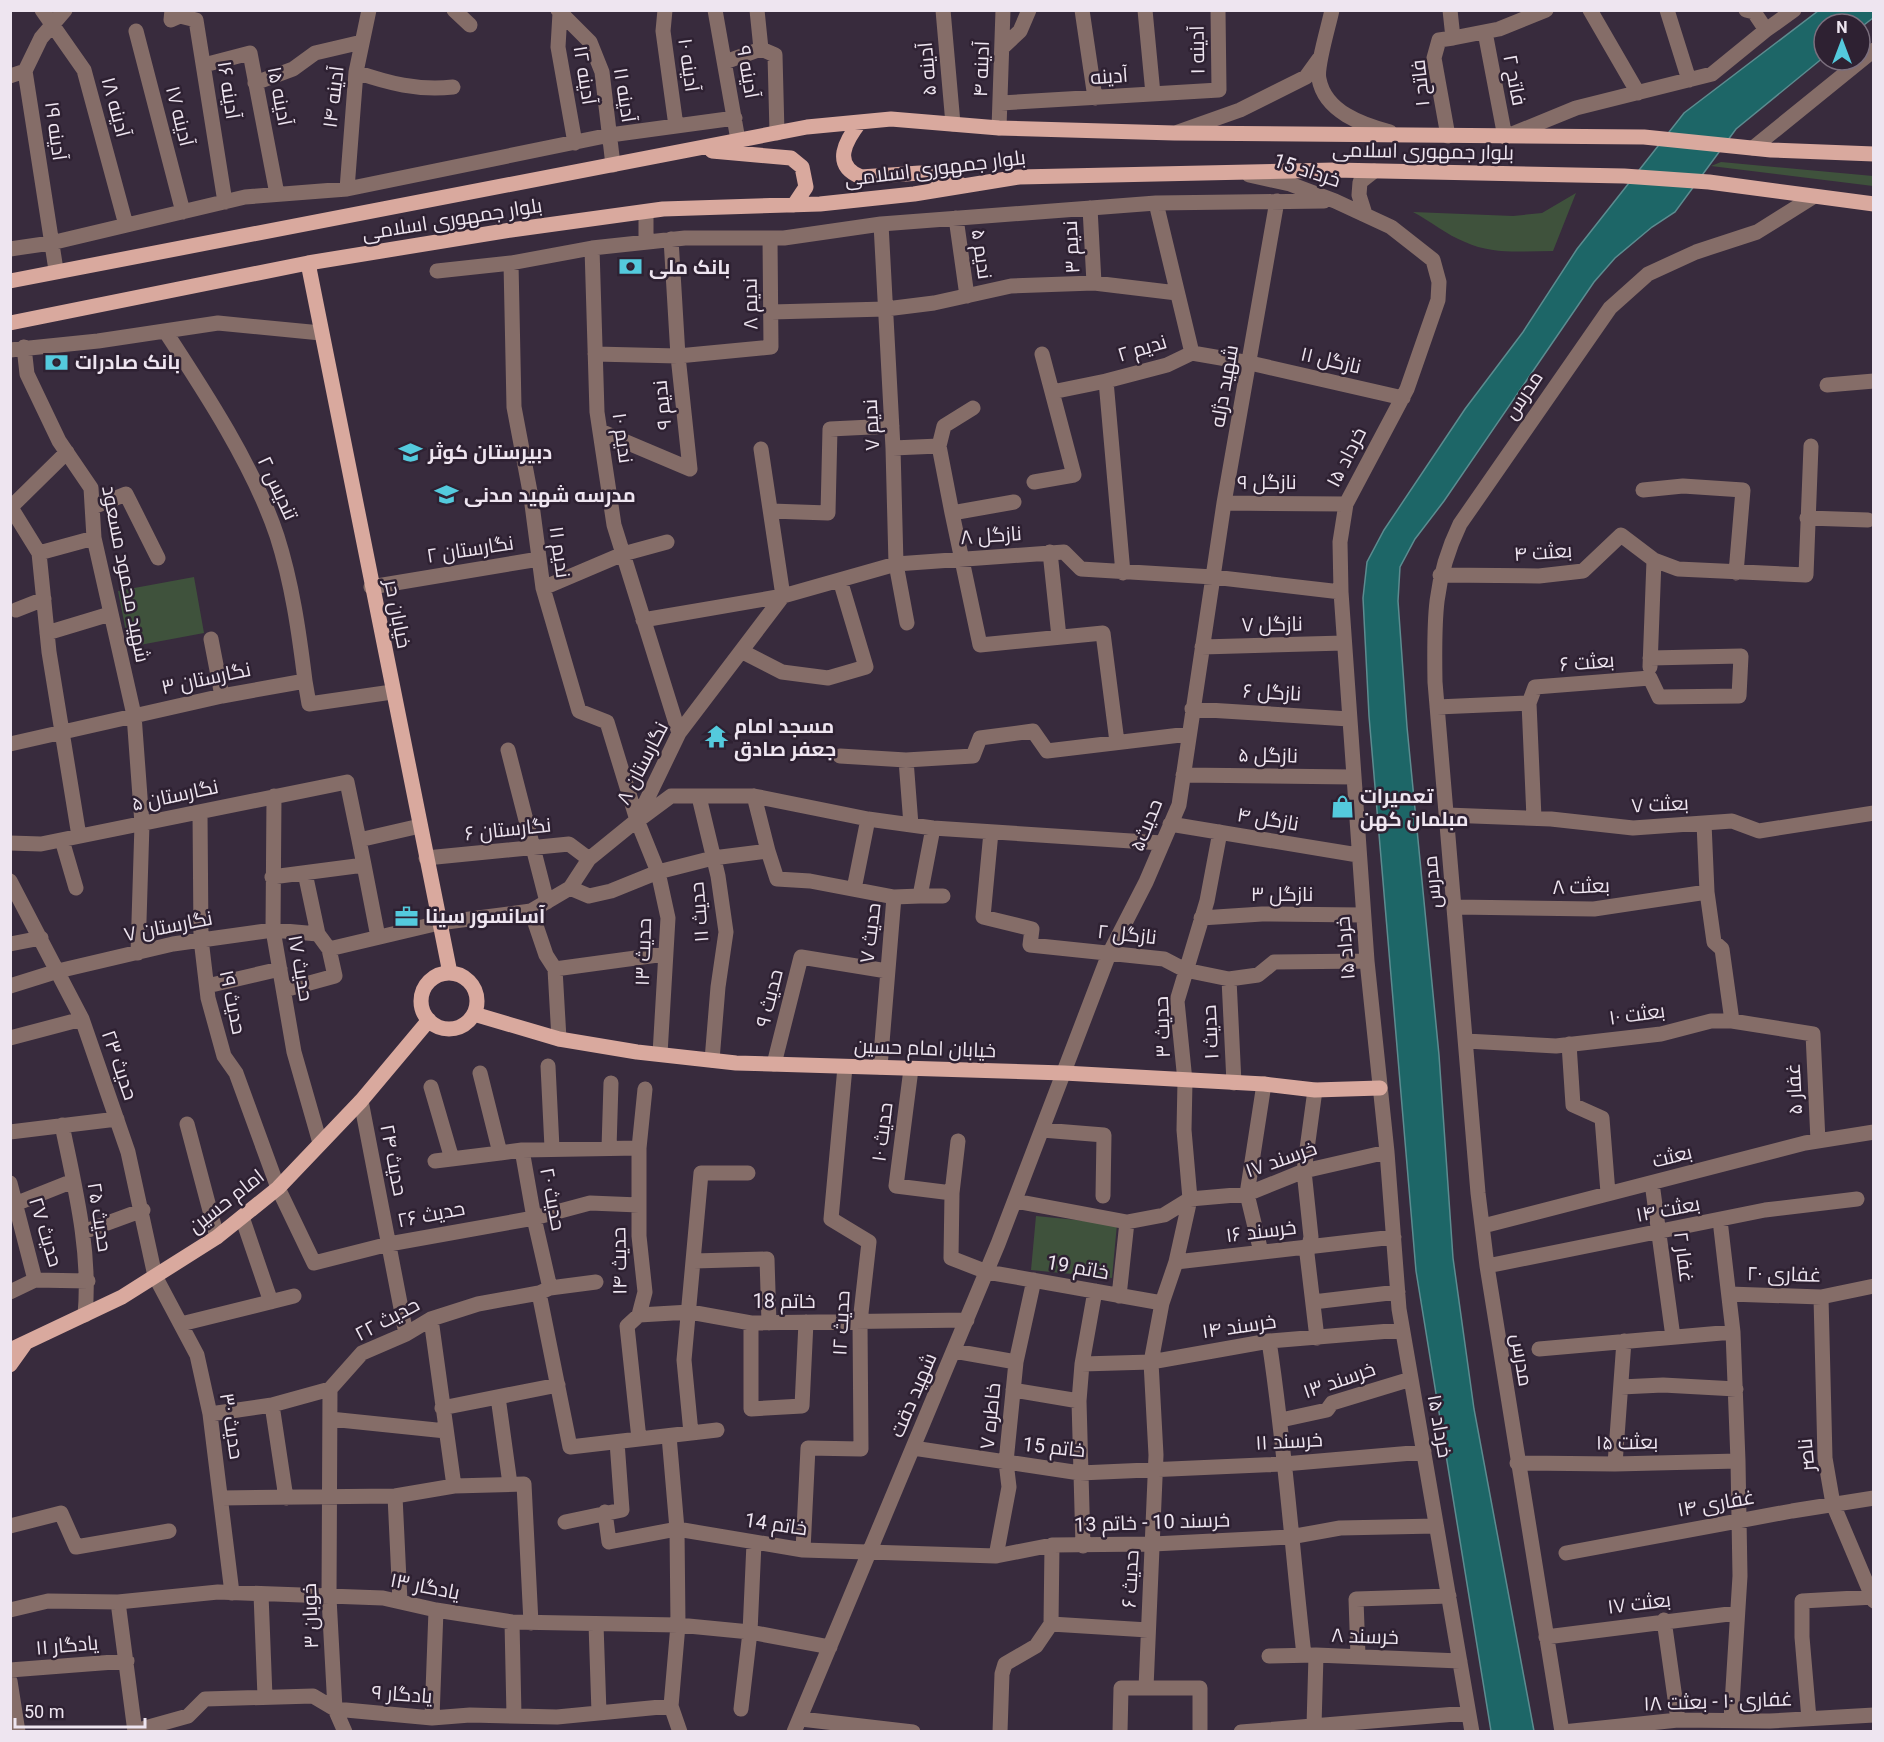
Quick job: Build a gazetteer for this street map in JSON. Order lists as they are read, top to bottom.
{
  "streets": {
    "main road": [
      "بلوار جمهوری اسلامی",
      "خیابان حر",
      "خیابان امام حسین",
      "امام حسین"
    ],
    "street": [
      "آدینه ۱",
      "آدینه ۱۰",
      "آدینه ۵",
      "آدینه ۴",
      "آدینه ۹",
      "آدینه ۱۲",
      "آدینه",
      "فاتح ۲",
      "فاتح ۱",
      "آدینه ۱۶",
      "آدینه ۱۱",
      "آدینه ۱۵",
      "آدینه ۱۴",
      "آدینه ۱۸",
      "آدینه ۱۷",
      "آدینه ۱۹",
      "15 خرداد",
      "ندیم ۳",
      "ندیم ۵",
      "ندیم ۸",
      "ندیم ۲",
      "نازگل ۱۱",
      "شهید دژله",
      "مدرس",
      "ندیم ۹",
      "ندیم ۷",
      "ندیم ۱۰",
      "۱۵ خرداد",
      "نازگل ۹",
      "تندیس ۲",
      "نازگل ۸",
      "نگارستان ۲",
      "ندیم ۱۱",
      "بعثت ۴",
      "شهید محمود مسعود",
      "نازگل ۷",
      "بعثت ۶",
      "نگارستان ۳",
      "نازگل ۶",
      "نازگل ۵",
      "نگارستان ۸",
      "نگارستان ۵",
      "بعثت ۷",
      "نازگل ۴",
      "حدیث۵",
      "نگارستان ۶",
      "بعثت ۸",
      "نازگل ۳",
      "حدیث ۱۱",
      "نگارستان ۷",
      "حدیث ۷",
      "نازگل ۲",
      "حدیث ۱۳",
      "حدیث ۱۷",
      "حدیث ۹",
      "حدیث ۱۹",
      "بعثت ۱۰",
      "حدیث ۳",
      "حدیث ۱",
      "حدیث ۲۳",
      "غفار ۵",
      "حدیث ۱۰",
      "بعثت",
      "خرسند ۱۷",
      "حدیث ۲۴",
      "حدیث ۲۰",
      "بعثت ۱۴",
      "حدیث ۲۶",
      "حدیث ۲۵",
      "خرسند ۱۶",
      "حدیث ۲۷",
      "غفار ۲",
      "حدیث ۱۴",
      "خاتم 19",
      "غفاری ۲۰",
      "خاتم 18",
      "حدیث ۲۲",
      "حدیث ۱۲",
      "خرسند ۱۴",
      "خرسند ۱۳",
      "شهید دقت",
      "خاطره ۷",
      "حدیث ۳۰",
      "خرسند ۱۱",
      "بعثت ۱۵",
      "خاتم 15",
      "ناصر",
      "غفاری ۱۴",
      "خرسند 10 - خاتم 13",
      "خاتم 14",
      "حدیث ۶",
      "یادگار ۱۳",
      "بعثت ۱۷",
      "خوبان ۳",
      "خرسند ۸",
      "یادگار ۱۱",
      "یادگار ۹",
      "غفاری ۱۰ - بعثت ۱۸"
    ]
  },
  "crossings": [
    ["آدینه ۱", "آدینه"],
    ["آدینه ۵", "بلوار جمهوری اسلامی"],
    ["آدینه ۴", "آدینه"],
    ["آدینه ۴", "بلوار جمهوری اسلامی"],
    ["آدینه ۹", "بلوار جمهوری اسلامی"],
    ["آدینه ۱۲", "آدینه ۱۱"],
    ["فاتح ۲", "فاتح ۱"],
    ["فاتح ۲", "بلوار جمهوری اسلامی"],
    ["فاتح ۱", "بلوار جمهوری اسلامی"],
    ["آدینه ۱۶", "آدینه ۱۵"],
    ["آدینه ۱۱", "بلوار جمهوری اسلامی"],
    ["آدینه ۱۸", "آدینه ۱۹"],
    ["آدینه ۱۹", "بلوار جمهوری اسلامی"],
    ["بلوار جمهوری اسلامی", "15 خرداد"],
    ["بلوار جمهوری اسلامی", "مدرس"],
    ["بلوار جمهوری اسلامی", "خیابان حر"],
    ["15 خرداد", "۱۵ خرداد"],
    ["ندیم ۸", "ندیم ۹"],
    ["ندیم ۲", "نازگل ۱۱"],
    ["ندیم ۲", "نازگل ۸"],
    ["نازگل ۱۱", "شهید دژله"],
    ["نازگل ۱۱", "۱۵ خرداد"],
    ["شهید دژله", "نازگل ۹"],
    ["شهید دژله", "نازگل ۸"],
    ["شهید دژله", "حدیث۵"],
    ["مدرس", "بعثت ۴"],
    ["مدرس", "بعثت ۷"],
    ["مدرس", "بعثت ۸"],
    ["مدرس", "بعثت ۱۰"],
    ["مدرس", "بعثت"],
    ["مدرس", "بعثت ۱۴"],
    ["مدرس", "بعثت ۱۵"],
    ["مدرس", "بعثت ۱۷"],
    ["مدرس", "غفاری ۱۰ - بعثت ۱۸"],
    ["ندیم ۹", "ندیم ۱۰"],
    ["ندیم ۷", "نازگل ۸"],
    ["ندیم ۱۰", "نازگل ۸"],
    ["ندیم ۱۰", "نگارستان ۸"],
    ["۱۵ خرداد", "نازگل ۹"],
    ["۱۵ خرداد", "نازگل ۸"],
    ["۱۵ خرداد", "نازگل ۷"],
    ["۱۵ خرداد", "نازگل ۶"],
    ["۱۵ خرداد", "نازگل ۵"],
    ["۱۵ خرداد", "نازگل ۴"],
    ["۱۵ خرداد", "نازگل ۳"],
    ["۱۵ خرداد", "نازگل ۲"],
    ["۱۵ خرداد", "خیابان امام حسین"],
    ["۱۵ خرداد", "خرسند ۱۷"],
    ["۱۵ خرداد", "خرسند ۱۶"],
    ["۱۵ خرداد", "خرسند ۱۴"],
    ["۱۵ خرداد", "خرسند ۱۳"],
    ["۱۵ خرداد", "خرسند ۱۱"],
    ["۱۵ خرداد", "خرسند 10 - خاتم 13"],
    ["۱۵ خرداد", "خرسند ۸"],
    ["تندیس ۲", "نگارستان ۳"],
    ["نازگل ۸", "نگارستان ۸"],
    ["نازگل ۸", "حدیث۵"],
    ["نگارستان ۲", "ندیم ۱۱"],
    ["نگارستان ۲", "خیابان حر"],
    ["ندیم ۱۱", "نگارستان ۸"],
    ["ندیم ۱۱", "حدیث ۱۳"],
    ["شهید محمود مسعود", "نگارستان ۳"],
    ["شهید محمود مسعود", "نگارستان ۵"],
    ["شهید محمود مسعود", "نگارستان ۷"],
    ["خیابان حر", "نگارستان ۸"],
    ["خیابان حر", "نگارستان ۶"],
    ["خیابان حر", "خیابان امام حسین"],
    ["خیابان حر", "امام حسین"],
    ["نازگل ۷", "حدیث۵"],
    ["نازگل ۶", "حدیث۵"],
    ["نازگل ۵", "حدیث۵"],
    ["نگارستان ۸", "نگارستان ۶"],
    ["نگارستان ۸", "حدیث ۱۳"],
    ["نگارستان ۵", "حدیث ۱۷"],
    ["نگارستان ۵", "حدیث ۱۹"],
    ["نازگل ۴", "حدیث۵"],
    ["نازگل ۴", "حدیث ۳"],
    ["حدیث۵", "نازگل ۲"],
    ["حدیث۵", "خیابان امام حسین"],
    ["حدیث۵", "شهید دقت"],
    ["نازگل ۳", "حدیث ۳"],
    ["حدیث ۱۱", "خیابان امام حسین"],
    ["نگارستان ۷", "حدیث ۱۷"],
    ["نگارستان ۷", "حدیث ۱۹"],
    ["نگارستان ۷", "حدیث ۲۳"],
    ["حدیث ۷", "حدیث ۹"],
    ["حدیث ۷", "خیابان امام حسین"],
    ["نازگل ۲", "حدیث ۳"],
    ["نازگل ۲", "حدیث ۱"],
    ["حدیث ۱۳", "خیابان امام حسین"],
    ["حدیث ۱۷", "امام حسین"],
    ["حدیث ۹", "خیابان امام حسین"],
    ["حدیث ۱۹", "امام حسین"],
    ["حدیث ۱۹", "حدیث ۲۶"],
    ["بعثت ۱۰", "غفار ۵"],
    ["حدیث ۳", "خیابان امام حسین"],
    ["حدیث ۱", "خیابان امام حسین"],
    ["خیابان امام حسین", "حدیث ۱۰"],
    ["خیابان امام حسین", "امام حسین"],
    ["خیابان امام حسین", "حدیث ۱۲"],
    ["خیابان امام حسین", "شهید دقت"],
    ["حدیث ۲۳", "امام حسین"],
    ["حدیث ۲۳", "حدیث ۳۰"],
    ["غفار ۵", "بعثت"],
    ["بعثت", "غفار ۲"],
    ["خرسند ۱۷", "شهید دقت"],
    ["حدیث ۲۴", "امام حسین"],
    ["حدیث ۲۴", "حدیث ۲۶"],
    ["حدیث ۲۴", "حدیث ۲۲"],
    ["حدیث ۲۰", "حدیث ۲۶"],
    ["حدیث ۲۰", "حدیث ۲۲"],
    ["امام حسین", "حدیث ۲۶"],
    ["امام حسین", "حدیث ۲۵"],
    ["امام حسین", "حدیث ۳۰"],
    ["بعثت ۱۴", "غفار ۲"],
    ["حدیث ۲۶", "حدیث ۱۴"],
    ["حدیث ۲۵", "حدیث ۲۷"],
    ["حدیث ۱۴", "خاتم 18"],
    ["خاتم 19", "شهید دقت"],
    ["خاتم 19", "خاطره ۷"],
    ["خاتم 19", "حدیث ۶"],
    ["غفاری ۲۰", "ناصر"],
    ["خاتم 18", "حدیث ۱۲"],
    ["خاتم 18", "شهید دقت"],
    ["حدیث ۲۲", "خوبان ۳"],
    ["حدیث ۱۲", "خاتم 14"],
    ["خرسند ۱۴", "حدیث ۶"],
    ["شهید دقت", "خاتم 15"],
    ["شهید دقت", "خرسند 10 - خاتم 13"],
    ["شهید دقت", "خاتم 14"],
    ["شهید دقت", "یادگار ۱۳"],
    ["خاطره ۷", "خاتم 15"],
    ["خاطره ۷", "خرسند 10 - خاتم 13"],
    ["حدیث ۳۰", "یادگار ۱۳"],
    ["خرسند ۱۱", "خاتم 15"],
    ["خرسند ۱۱", "حدیث ۶"],
    ["خاتم 15", "حدیث ۶"],
    ["ناصر", "غفاری ۱۴"],
    ["خرسند 10 - خاتم 13", "خاتم 14"],
    ["خرسند 10 - خاتم 13", "حدیث ۶"],
    ["یادگار ۱۳", "خوبان ۳"],
    ["خوبان ۳", "یادگار ۹"]
  ],
  "places": {
    "bank": ["بانک ملی", "بانک صادرات"],
    "school or university": ["دبیرستان کوثر", "مدرسه شهید مدنی"],
    "temple": ["مسجد امام جعفر صادق"],
    "shop": ["تعمیرات مبلمان کهن"],
    "office": ["آسانسور سینا"]
  },
  "scale_bar": "50 m",
  "north": "top"
}
